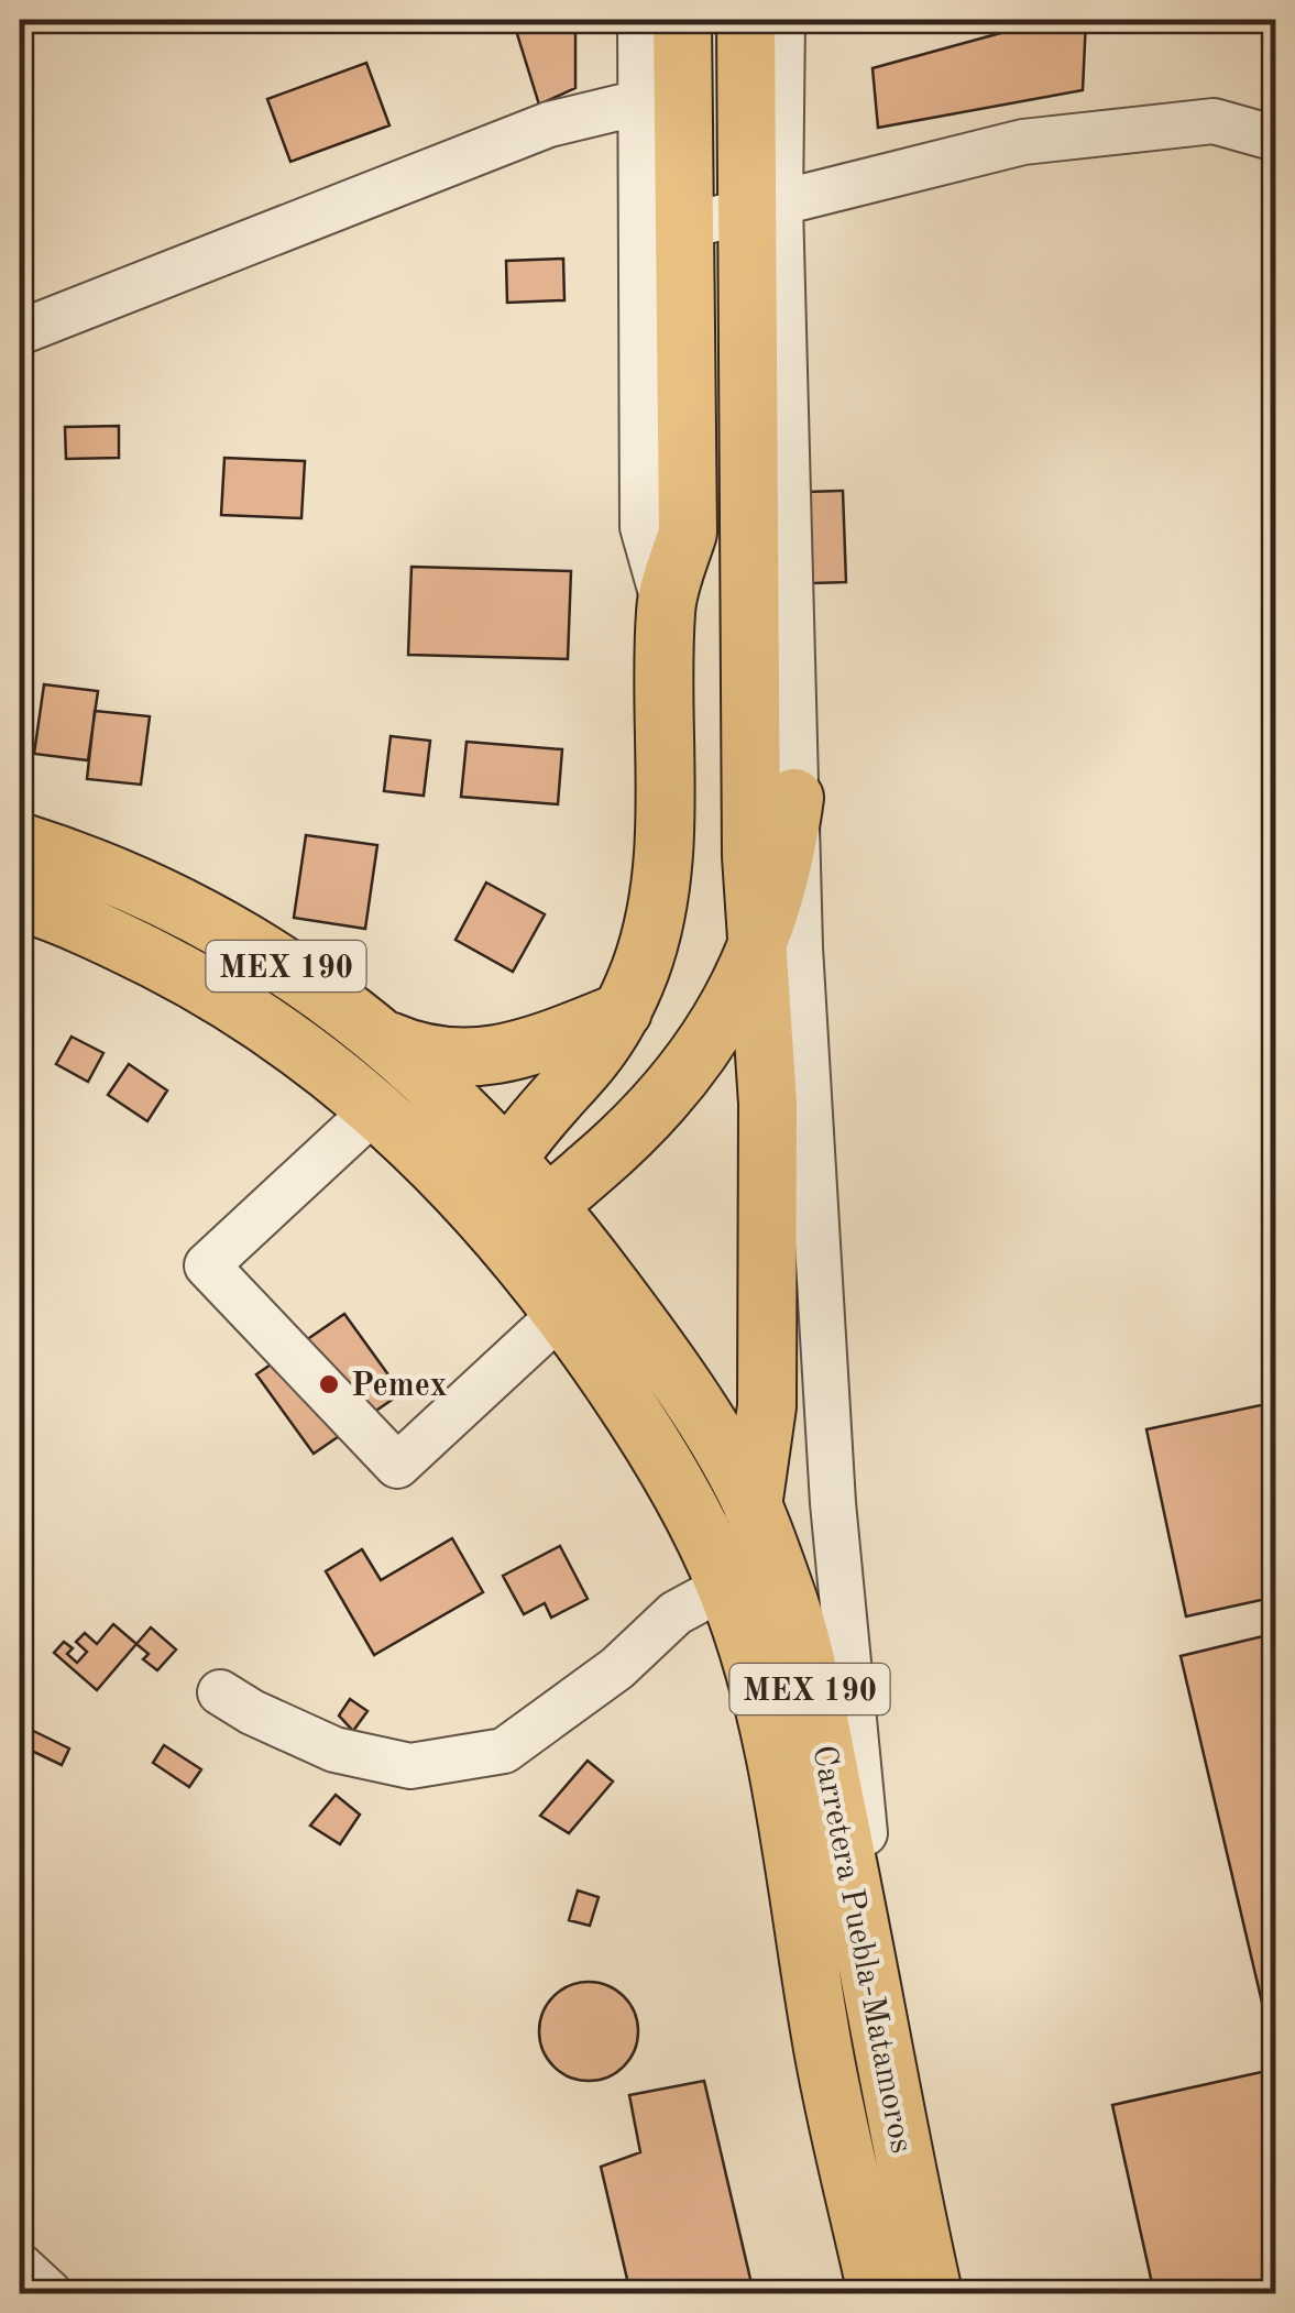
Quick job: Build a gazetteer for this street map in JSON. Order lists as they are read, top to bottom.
{
  "streets": {
    "main road": ["MEX 190", "Carretera Puebla-Matamoros"]
  },
  "places": ["Pemex"]
}
